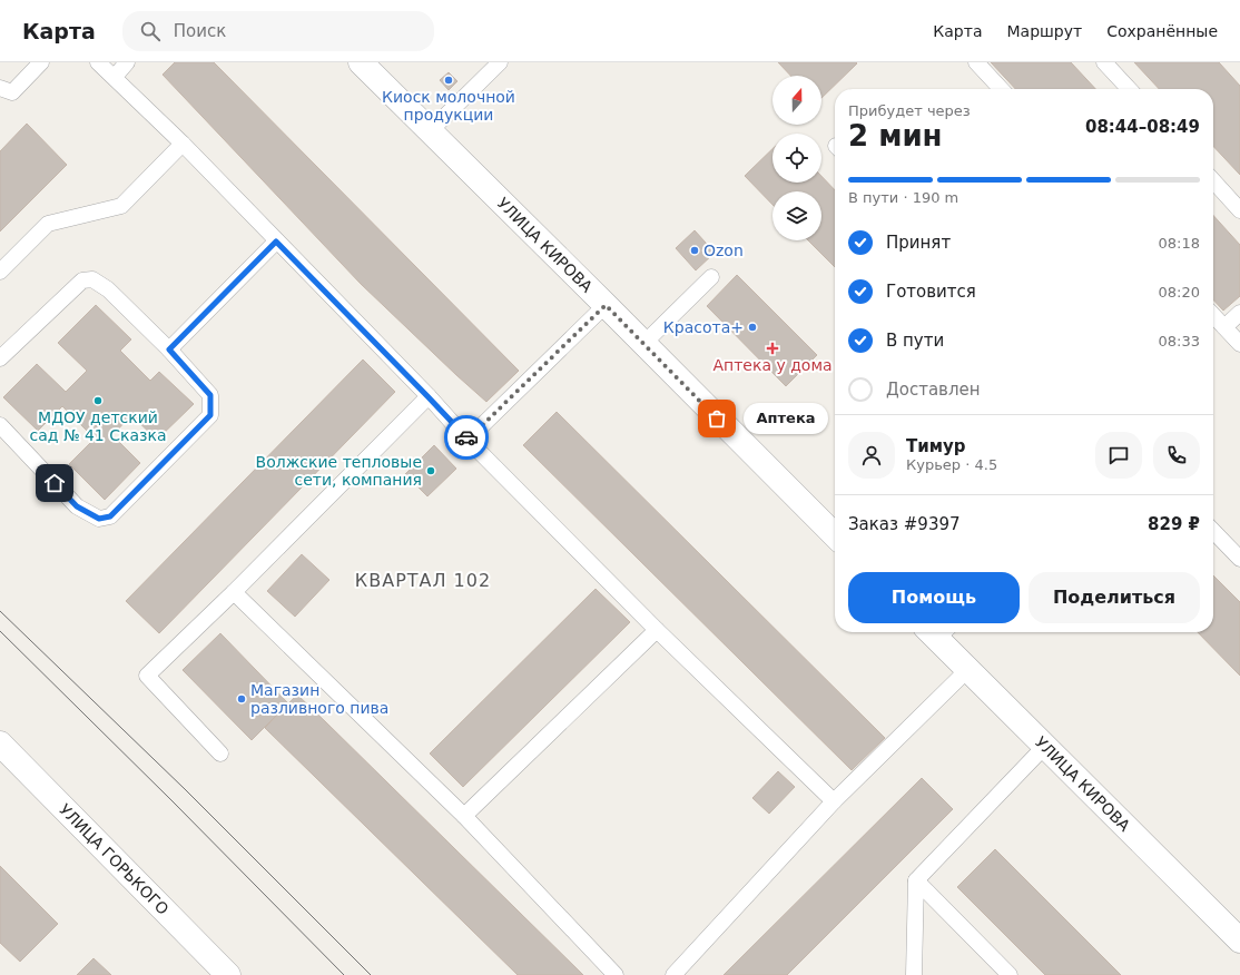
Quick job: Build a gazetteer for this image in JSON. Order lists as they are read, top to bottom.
{
  "streets": {
    "street": ["УЛИЦА КИРОВА", "УЛИЦА ГОРЬКОГО"]
  },
  "districts": ["КВАРТАЛ 102"],
  "places": {
    "other": [
      "Киоск молочной продукции",
      "Ozon",
      "Красота+",
      "МДОУ детский сад № 41 Сказка",
      "Аптека",
      "Волжские тепловые сети, компания",
      "Магазин разливного пива"
    ],
    "health": ["Аптека у дома"]
  },
  "north": "top",
  "page": {
    "header": "Карта",
    "search": "Поиск",
    "nav": ["Карта", "Маршрут", "Сохранённые"],
    "heading": ["2 мин", "Прибудет через", "08:44–08:49"],
    "panel": [
      "Тимур",
      "Курьер · 4.5",
      "Заказ #9397",
      "829 ₽"
    ],
    "bar": "В пути · 190 m",
    "list": [
      ["Принят", "08:18"],
      ["Готовится", "08:20"],
      ["В пути", "08:33"],
      "Доставлен"
    ],
    "bubble": "Аптека",
    "buttons": ["Помощь", "Поделиться"]
  }
}
